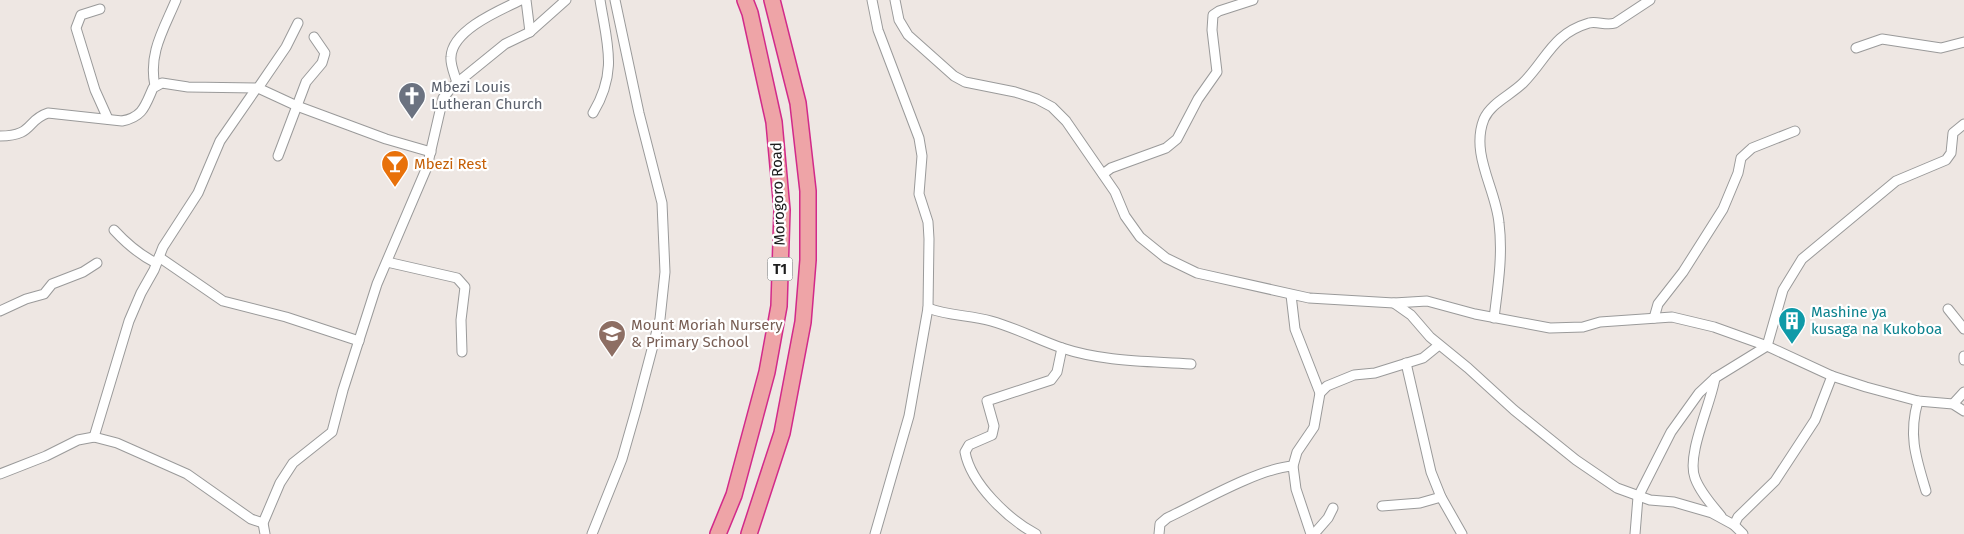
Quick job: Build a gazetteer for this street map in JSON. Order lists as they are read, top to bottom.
{
  "streets": {
    "highway": ["Morogoro Road", "T1"]
  },
  "places": {
    "church": ["Mbezi Louis Lutheran Church"],
    "bar": ["Mbezi Rest"],
    "building": ["Mashine ya kusaga na Kukoboa"],
    "school or university": ["Mount Moriah Nursery & Primary School"]
  }
}
